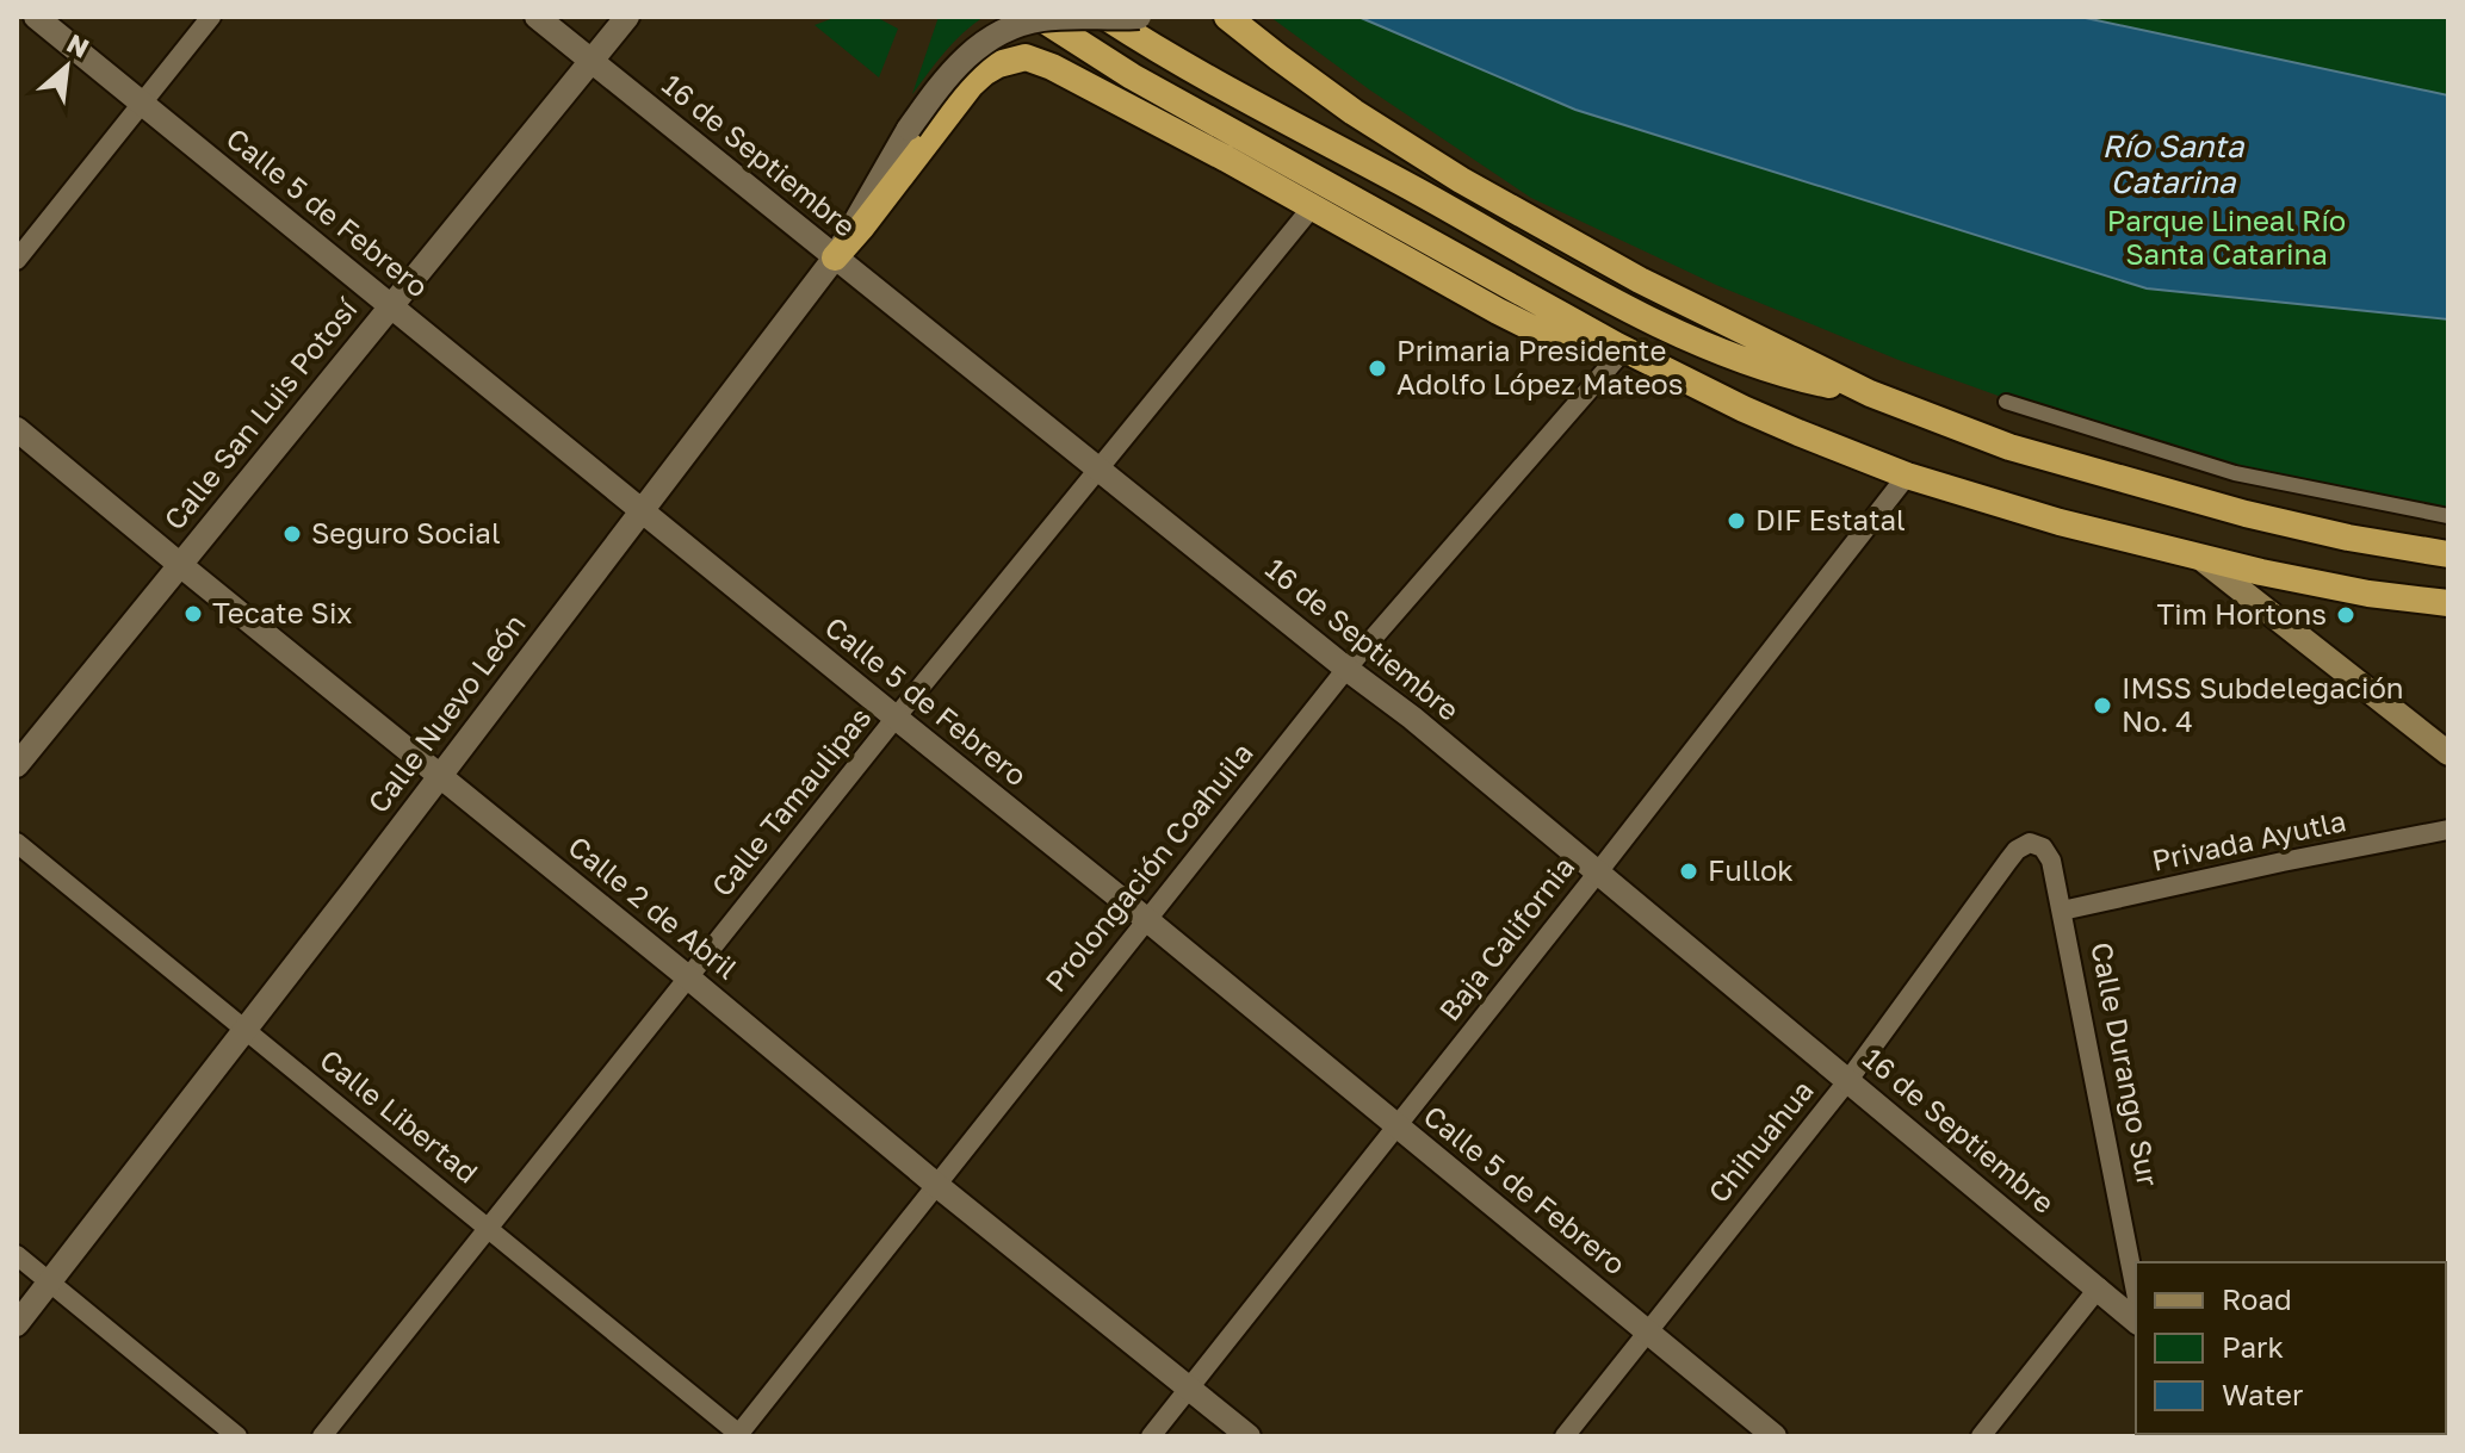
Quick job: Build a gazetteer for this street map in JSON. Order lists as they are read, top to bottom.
{
  "streets": {
    "street": [
      "16 de Septiembre",
      "Calle 5 de Febrero",
      "Calle San Luis Potosí",
      "Calle Nuevo León",
      "Calle Tamaulipas",
      "Privada Ayutla",
      "Prolongación Coahuila",
      "Calle 2 de Abril",
      "Baja California",
      "Calle Durango Sur",
      "Calle Libertad",
      "Chihuahua"
    ]
  },
  "crossings": [
    ["16 de Septiembre", "Calle San Luis Potosí"],
    ["16 de Septiembre", "Calle Nuevo León"],
    ["16 de Septiembre", "Calle Tamaulipas"],
    ["16 de Septiembre", "Prolongación Coahuila"],
    ["16 de Septiembre", "Baja California"],
    ["16 de Septiembre", "Chihuahua"],
    ["Calle 5 de Febrero", "Calle San Luis Potosí"],
    ["Calle 5 de Febrero", "Calle Nuevo León"],
    ["Calle 5 de Febrero", "Calle Tamaulipas"],
    ["Calle 5 de Febrero", "Prolongación Coahuila"],
    ["Calle 5 de Febrero", "Baja California"],
    ["Calle 5 de Febrero", "Chihuahua"],
    ["Calle San Luis Potosí", "Calle 2 de Abril"],
    ["Calle Nuevo León", "Calle 2 de Abril"],
    ["Calle Nuevo León", "Calle Libertad"],
    ["Calle Tamaulipas", "Calle 2 de Abril"],
    ["Calle Tamaulipas", "Calle Libertad"],
    ["Privada Ayutla", "Calle Durango Sur"],
    ["Prolongación Coahuila", "Calle 2 de Abril"],
    ["Prolongación Coahuila", "Calle Libertad"],
    ["Calle 2 de Abril", "Baja California"],
    ["Calle Durango Sur", "Chihuahua"]
  ],
  "water": ["Río Santa Catarina"],
  "parks": ["Parque Lineal Río Santa Catarina"],
  "places": [
    "Primaria Presidente Adolfo López Mateos",
    "DIF Estatal",
    "Seguro Social",
    "Tecate Six",
    "Tim Hortons",
    "IMSS Subdelegación No. 4",
    "Fullok"
  ],
  "legend": ["Road", "Park", "Water"],
  "north": "top right"
}
